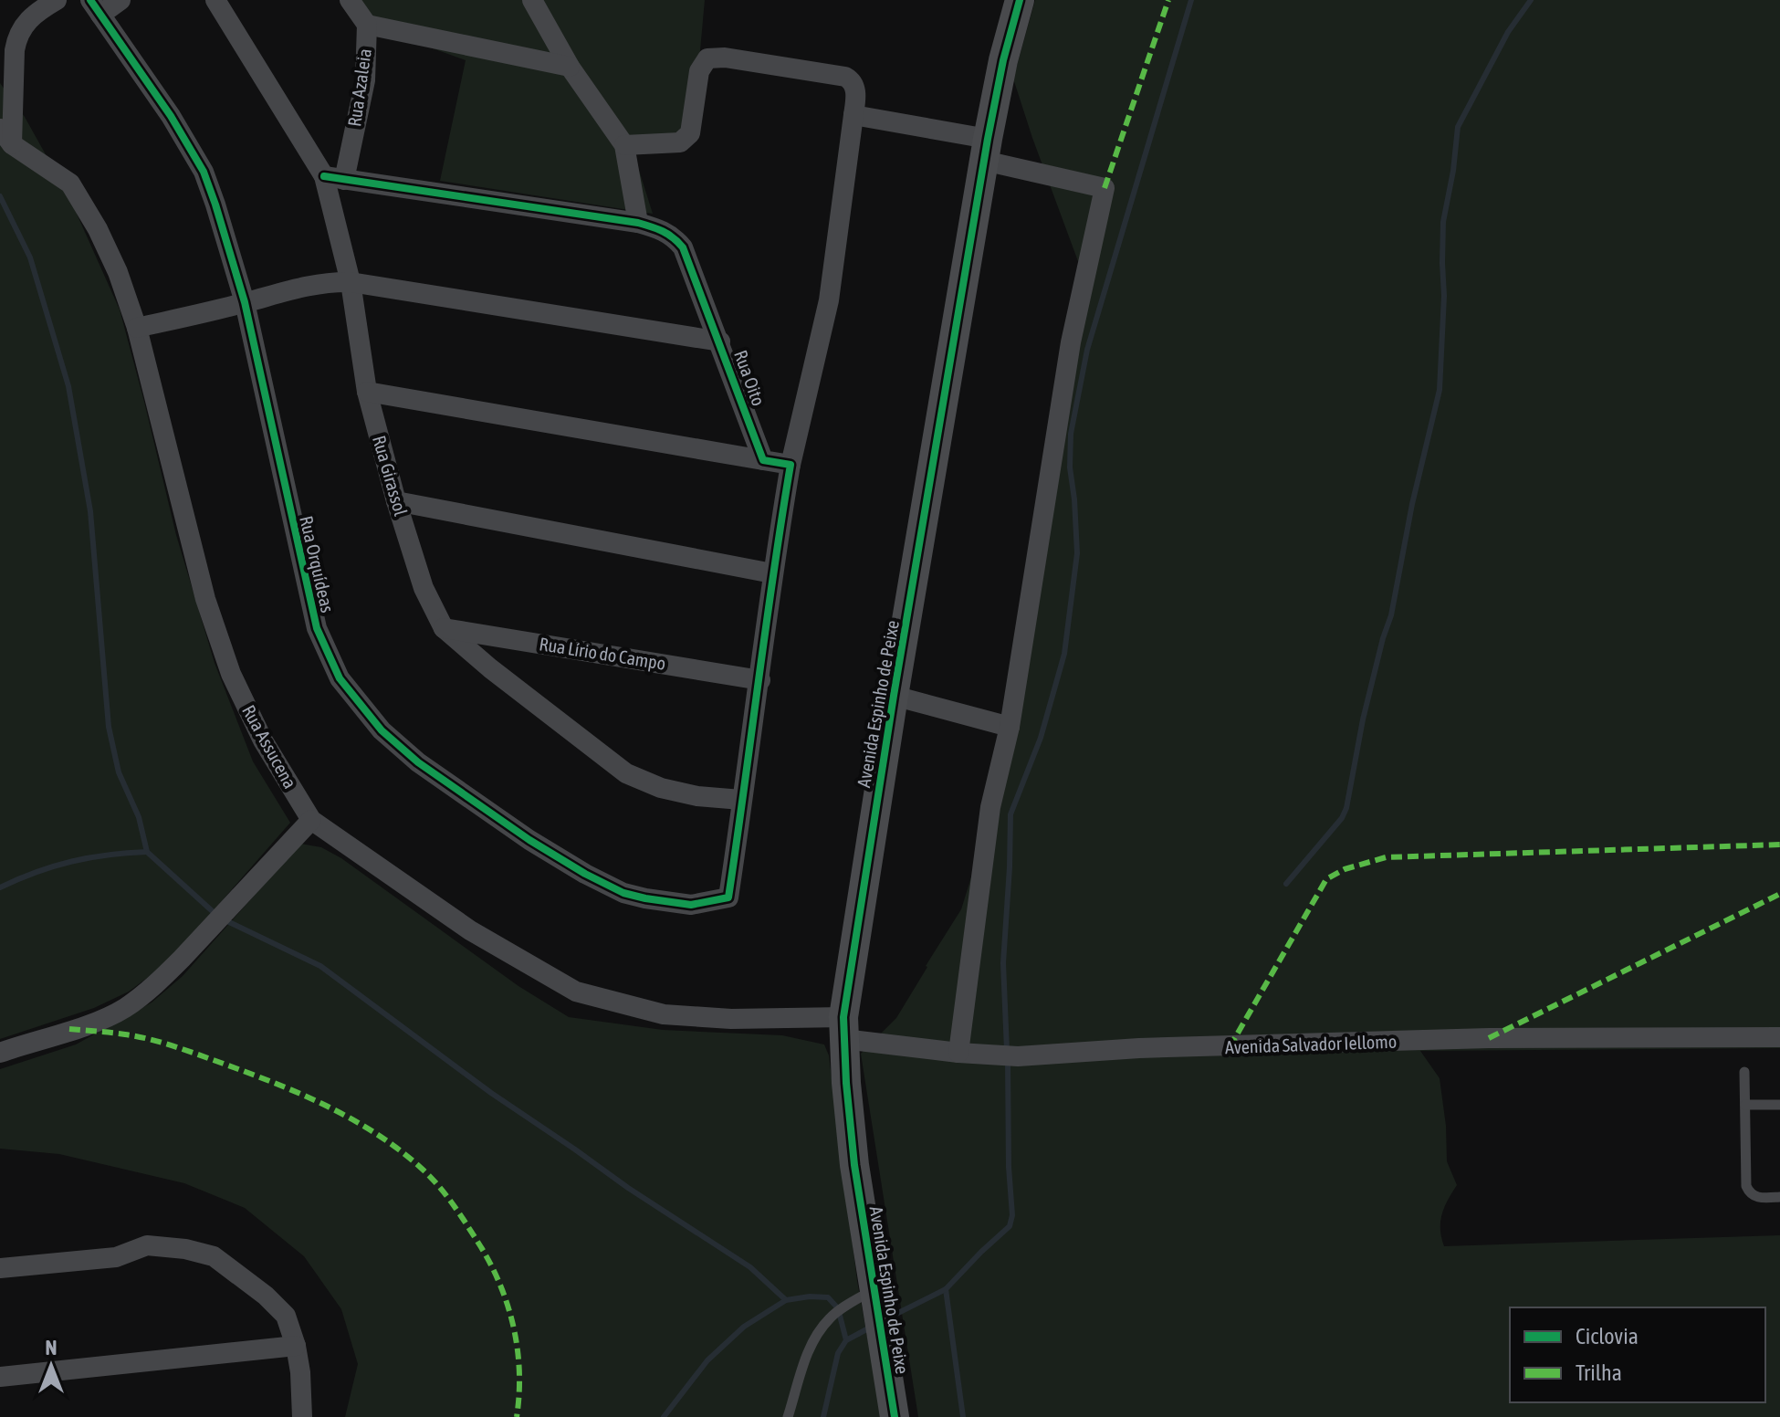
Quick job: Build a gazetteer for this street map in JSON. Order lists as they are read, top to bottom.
{
  "streets": {
    "street": [
      "Rua Azaleia",
      "Rua Oito",
      "Rua Girassol",
      "Rua Orquídeas",
      "Rua Lírio do Campo",
      "Avenida Espinho de Peixe",
      "Rua Assucena",
      "Avenida Salvador Iellomo"
    ]
  },
  "crossings": [
    ["Rua Azaleia", "Rua Oito"],
    ["Rua Azaleia", "Rua Girassol"],
    ["Rua Oito", "Rua Girassol"],
    ["Rua Girassol", "Rua Orquídeas"],
    ["Rua Girassol", "Rua Lírio do Campo"],
    ["Avenida Espinho de Peixe", "Rua Assucena"],
    ["Avenida Espinho de Peixe", "Avenida Salvador Iellomo"],
    ["Rua Assucena", "Avenida Salvador Iellomo"]
  ],
  "legend": ["Ciclovia", "Trilha"],
  "north": "top"
}
